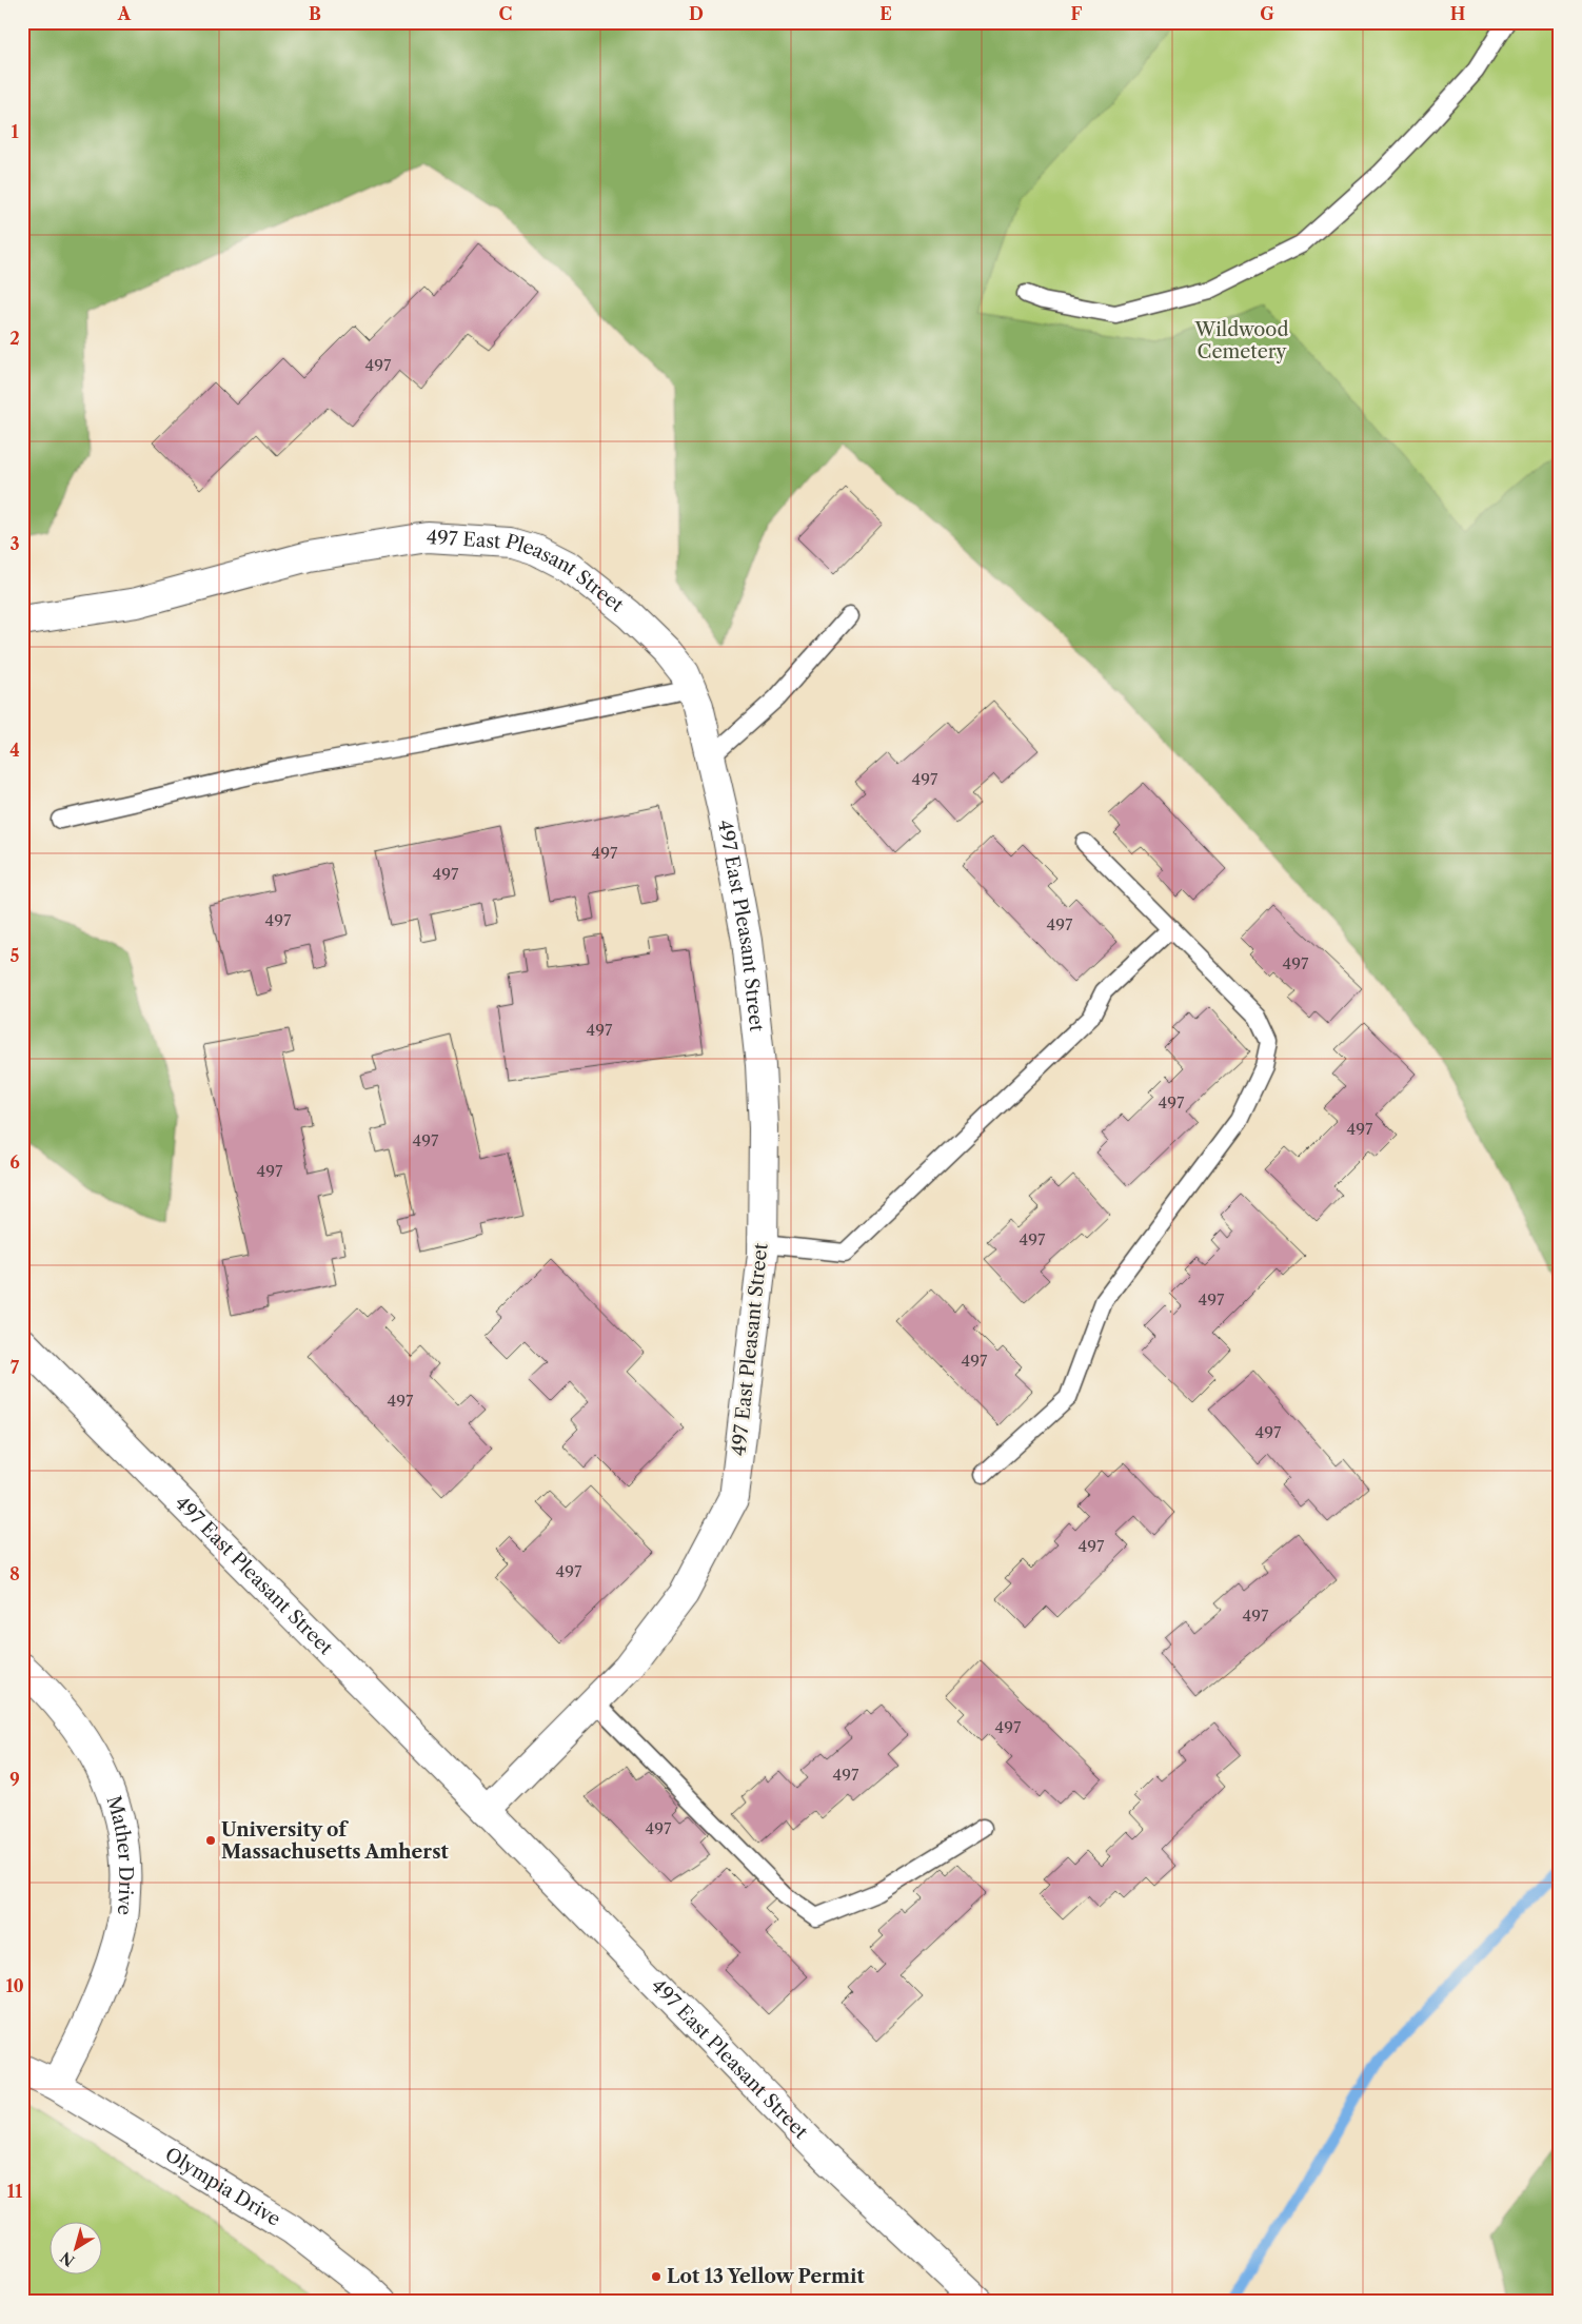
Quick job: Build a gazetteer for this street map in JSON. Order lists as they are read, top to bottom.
{
  "streets": {
    "street": ["497 East Pleasant Street", "Mather Drive", "Olympia Drive"]
  },
  "crossings": [
    ["Mather Drive", "Olympia Drive"]
  ],
  "parks": ["Wildwood Cemetery"],
  "places": ["University of Massachusetts Amherst", "Lot 13 Yellow Permit"],
  "house_numbers": [
    "497",
    "497",
    "497",
    "497",
    "497",
    "497",
    "497",
    "497",
    "497",
    "497",
    "497",
    "497",
    "497",
    "497",
    "497",
    "497",
    "497",
    "497",
    "497",
    "497",
    "497",
    "497",
    "497"
  ],
  "north": "bottom left",
  "grid": {
    "columns": [
      "A",
      "B",
      "C",
      "D",
      "E",
      "F",
      "G",
      "H"
    ],
    "rows": [
      "1",
      "2",
      "3",
      "4",
      "5",
      "6",
      "7",
      "8",
      "9",
      "10",
      "11"
    ]
  }
}
